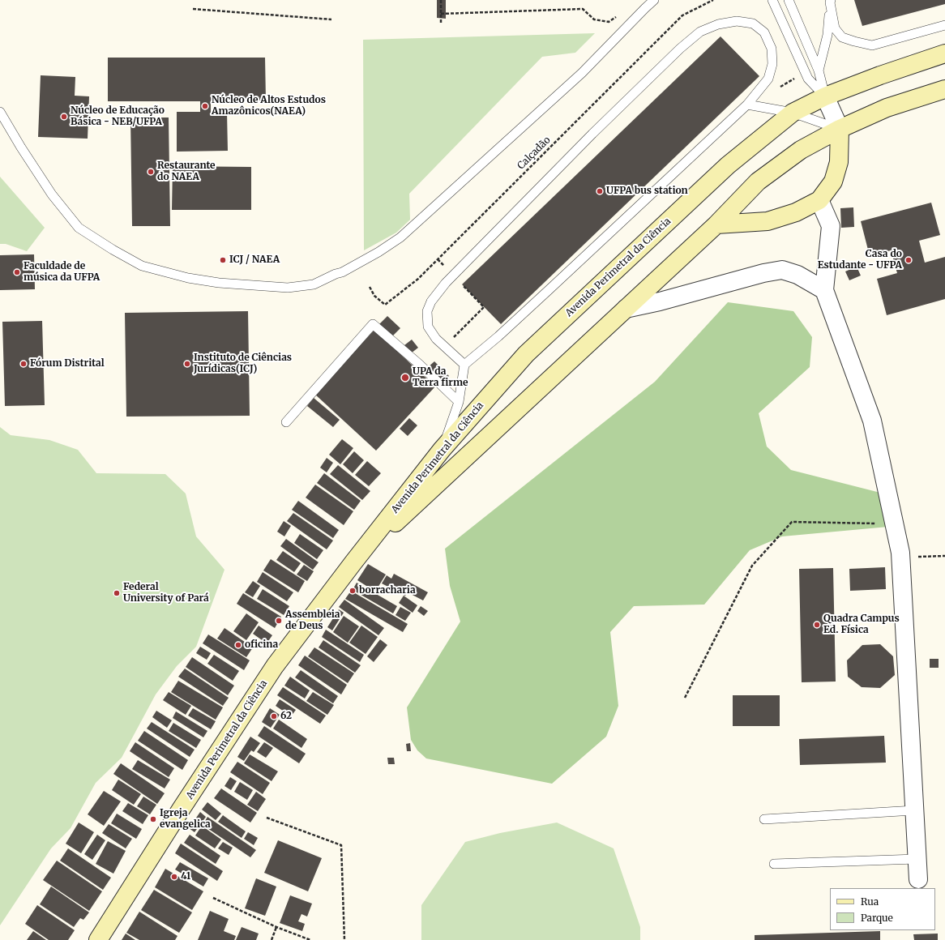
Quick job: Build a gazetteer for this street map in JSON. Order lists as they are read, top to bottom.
{
  "streets": {
    "main road": ["Avenida Perimetral da Ciência"],
    "path": ["Calçadão"]
  },
  "places": [
    "Núcleo de Altos Estudos Amazônicos(NAEA)",
    "Núcleo de Educação Básica - NEB/UFPA",
    "Restaurante do NAEA",
    "UFPA bus station",
    "ICJ / NAEA",
    "Casa do Estudante - UFPA",
    "Faculdade de música da UFPA",
    "Fórum Distrital",
    "Instituto de Ciências Jurídicas(ICJ)",
    "UPA da Terra firme",
    "borracharia",
    "Federal University of Pará",
    "Assembleia de Deus",
    "Quadra Campus Ed. Física",
    "oficina",
    "62",
    "Igreja evangelica",
    "41"
  ],
  "legend": ["Rua", "Parque"]
}
